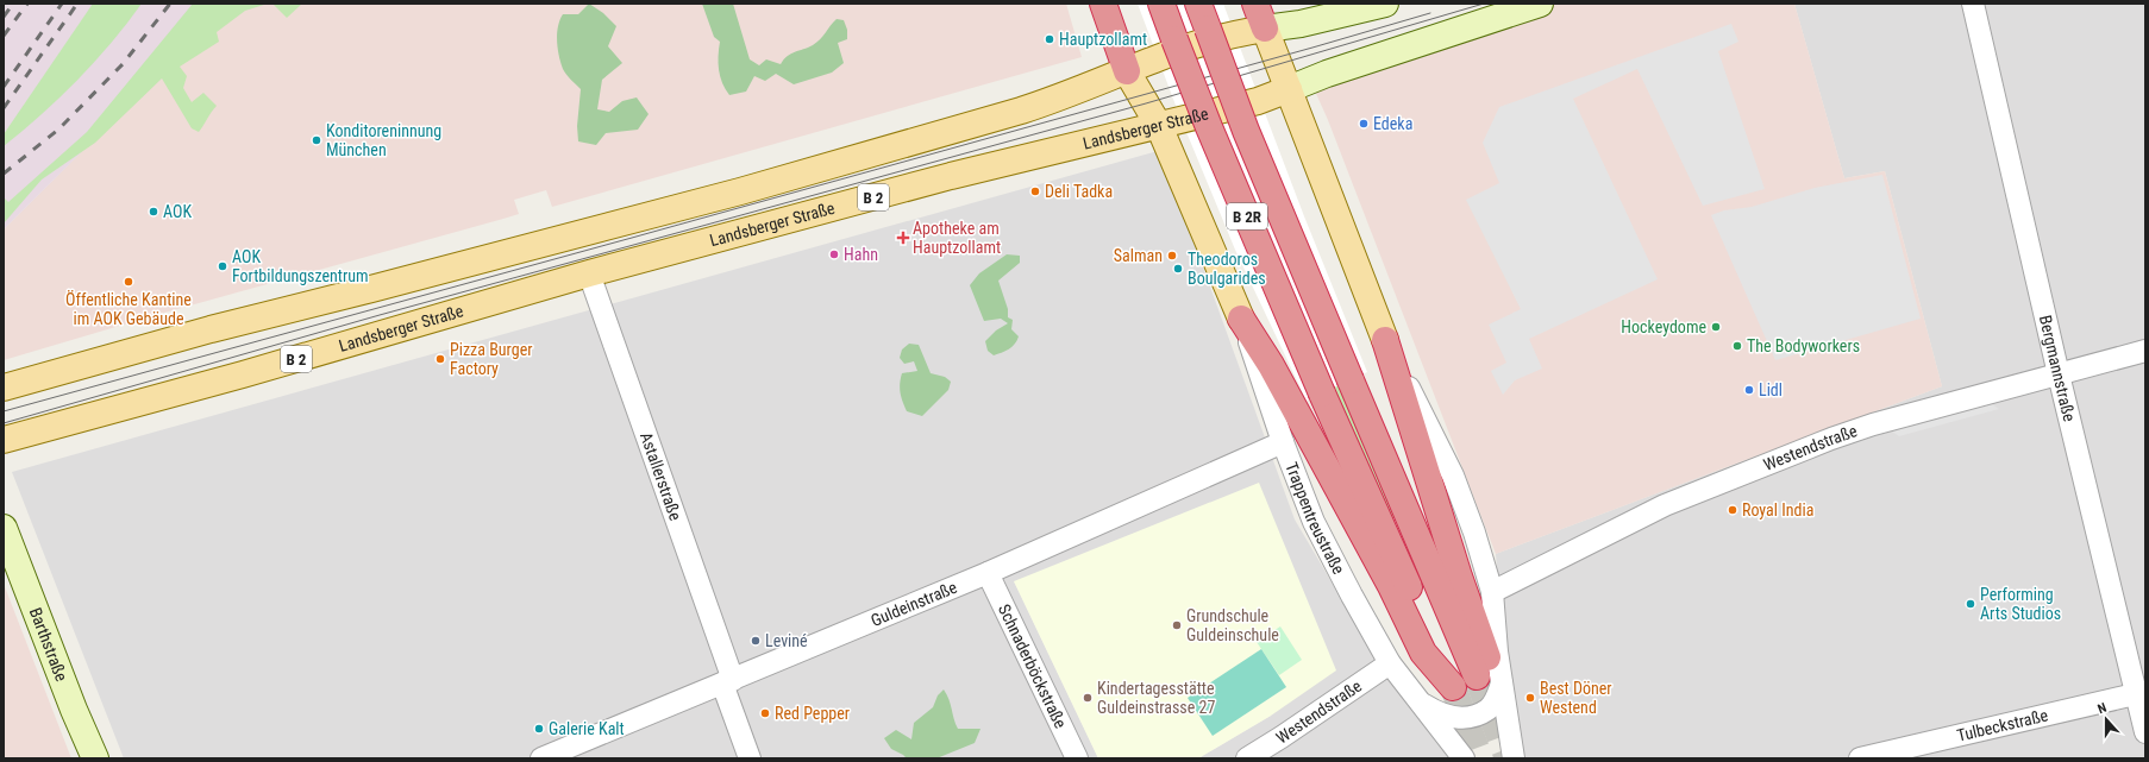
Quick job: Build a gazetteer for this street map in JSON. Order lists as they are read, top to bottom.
{
  "streets": {
    "highway": ["B 2R"],
    "main road": ["Landsberger Straße", "B 2", "Barthstraße"],
    "street": [
      "Bergmannstraße",
      "Westendstraße",
      "Astallerstraße",
      "Trappentreustraße",
      "Guldeinstraße",
      "Schnaderböckstraße",
      "Tulbeckstraße"
    ]
  },
  "crossings": [
    ["Landsberger Straße", "Astallerstraße"],
    ["B 2R", "Trappentreustraße"],
    ["Bergmannstraße", "Westendstraße"],
    ["Bergmannstraße", "Tulbeckstraße"],
    ["Westendstraße", "Trappentreustraße"],
    ["Astallerstraße", "Guldeinstraße"],
    ["Trappentreustraße", "Guldeinstraße"],
    ["Guldeinstraße", "Schnaderböckstraße"]
  ],
  "places": {
    "other": [
      "Hauptzollamt",
      "Edeka",
      "Konditoreninnung München",
      "Deli Tadka",
      "AOK",
      "Hahn",
      "Salman",
      "AOK Fortbildungszentrum",
      "Theodoros Boulgarides",
      "Öffentliche Kantine im AOK Gebäude",
      "Hockeydome",
      "The Bodyworkers",
      "Pizza Burger Factory",
      "Lidl",
      "Royal India",
      "Performing Arts Studios",
      "Grundschule Guldeinschule",
      "Leviné",
      "Kindertagesstätte Guldeinstrasse 27",
      "Best Döner Westend",
      "Red Pepper",
      "Galerie Kalt"
    ],
    "health": ["Apotheke am Hauptzollamt"]
  },
  "north": "top"
}
